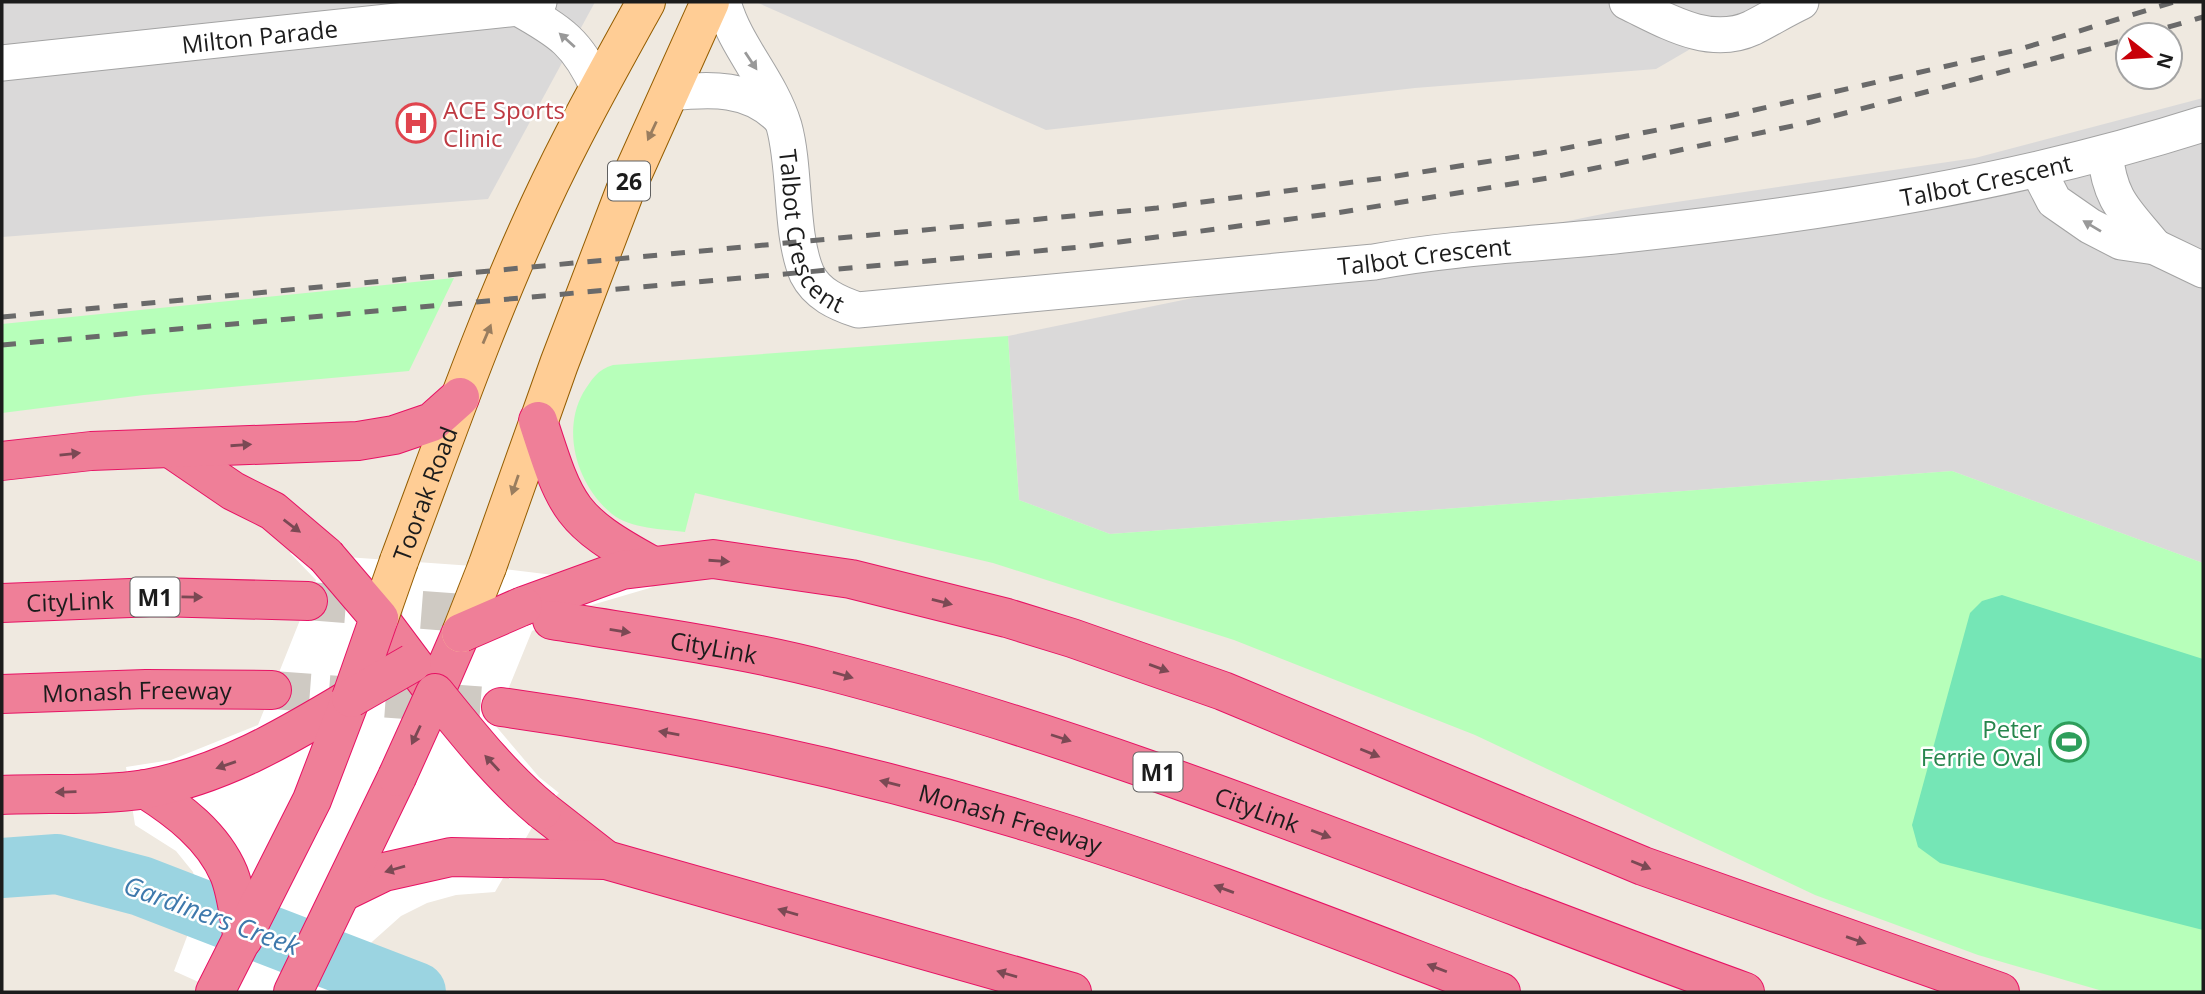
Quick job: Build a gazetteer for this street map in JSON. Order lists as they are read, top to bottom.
{
  "streets": {
    "highway": [
      "26",
      "Toorak Road",
      "M1",
      "CityLink",
      "Monash Freeway"
    ],
    "street": ["Milton Parade", "Talbot Crescent"]
  },
  "crossings": [
    ["Milton Parade", "Toorak Road"],
    ["Talbot Crescent", "26"]
  ],
  "water": ["Gardiners Creek"],
  "places": {
    "hospital": ["ACE Sports Clinic"],
    "sports": ["Peter Ferrie Oval"]
  },
  "north": "right"
}
